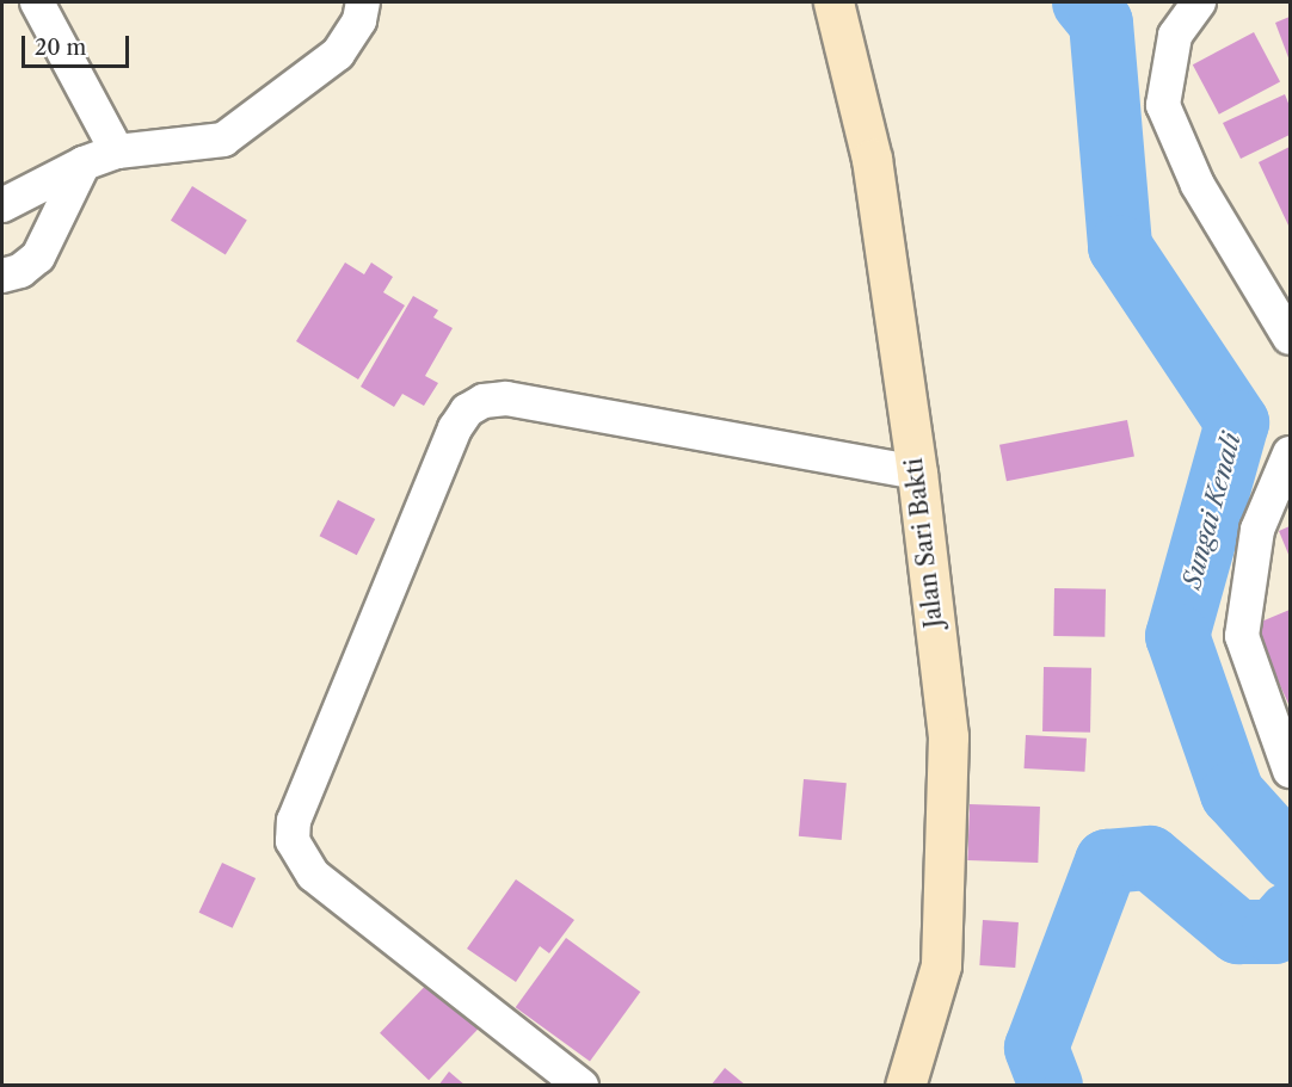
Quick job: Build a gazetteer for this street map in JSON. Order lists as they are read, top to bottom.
{
  "streets": {
    "main road": ["Jalan Sari Bakti"]
  },
  "water": ["Sungai Kenali"],
  "scale_bar": "20 m"
}
